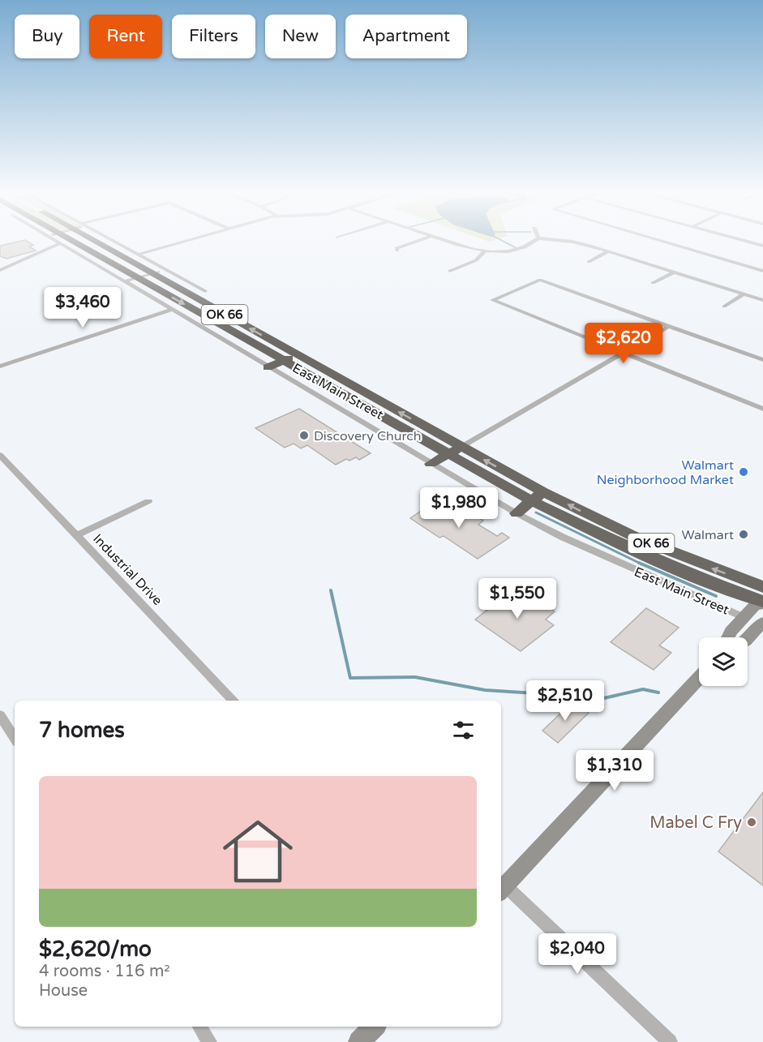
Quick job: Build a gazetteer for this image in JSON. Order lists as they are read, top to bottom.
{
  "streets": {
    "highway": ["OK 66", "East Main Street"],
    "street": ["Industrial Drive"]
  },
  "places": [
    "Discovery Church",
    "Walmart Neighborhood Market",
    "Walmart",
    "Mabel C Fry"
  ],
  "page": {
    "chip": [
      "Buy",
      "Rent",
      "Filters",
      "New",
      "Apartment"
    ],
    "price": [
      "$3,460",
      "$2,620",
      "$1,980",
      "$1,550",
      "$2,510",
      "$1,310",
      "$2,040"
    ],
    "heading": "7 homes",
    "list": [
      {
        "name": "$2,620/mo",
        "note": "4 rooms · 116 m² · House"
      }
    ]
  }
}
